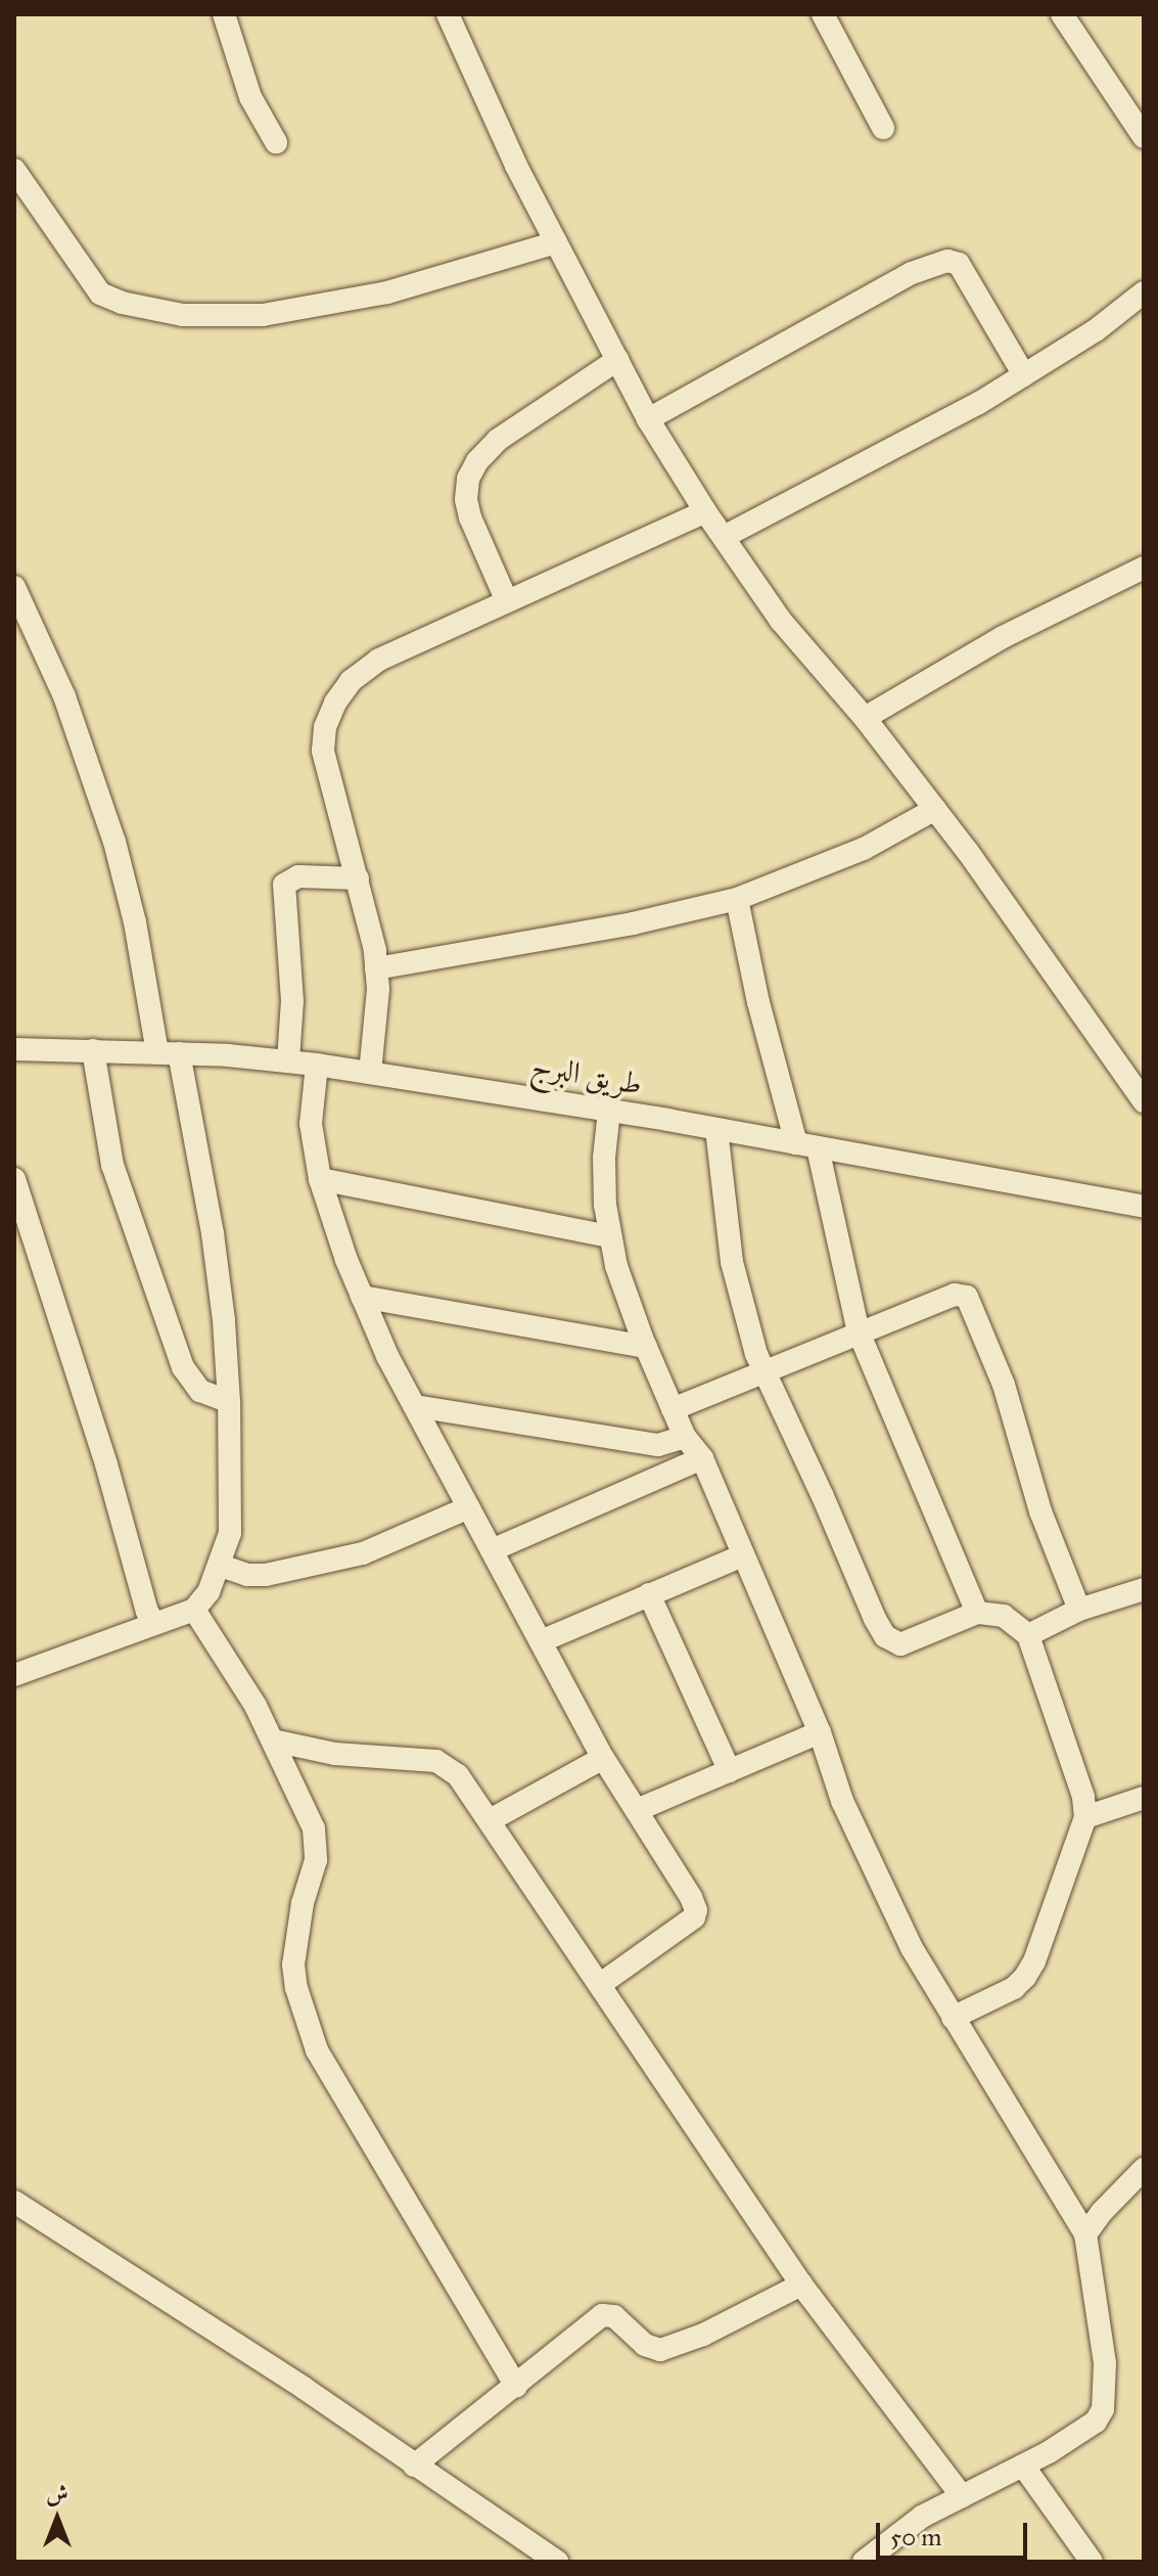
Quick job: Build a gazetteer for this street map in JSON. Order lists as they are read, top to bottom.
{
  "streets": {
    "street": ["طريق البرج"]
  },
  "scale_bar": "50 m",
  "north": "top"
}
